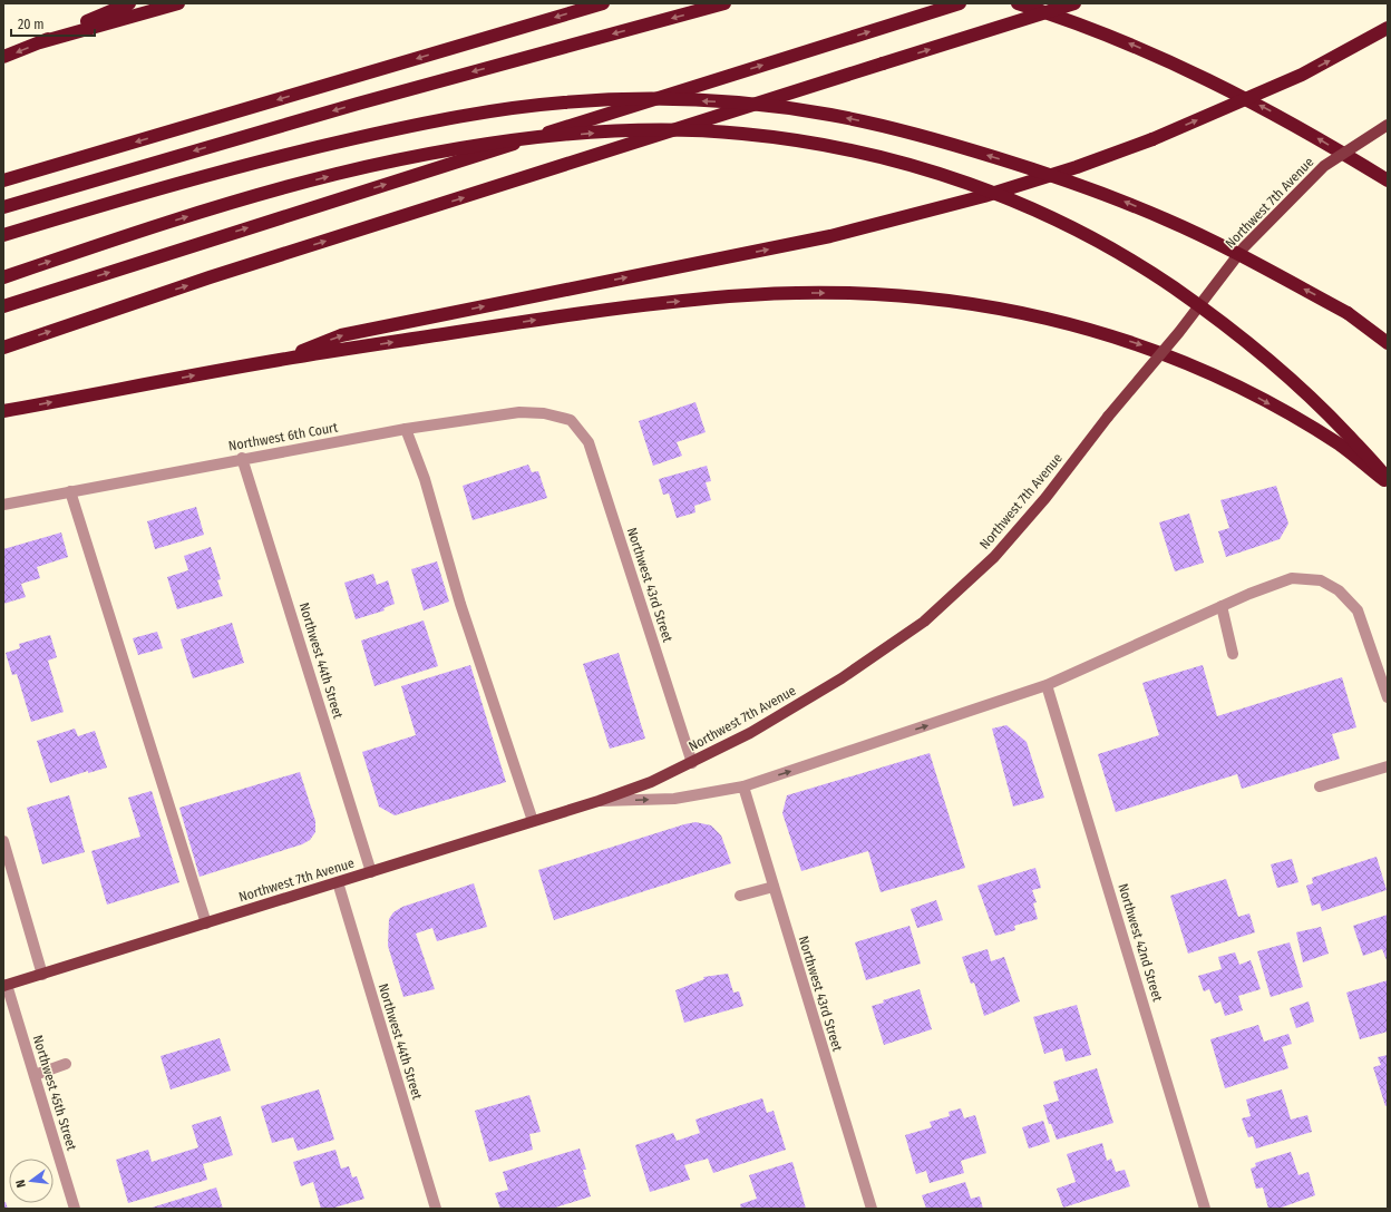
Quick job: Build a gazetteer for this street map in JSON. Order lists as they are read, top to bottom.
{
  "streets": {
    "main road": ["Northwest 7th Avenue"],
    "street": [
      "Northwest 6th Court",
      "Northwest 43rd Street",
      "Northwest 44th Street",
      "Northwest 42nd Street",
      "Northwest 45th Street"
    ]
  },
  "crossings": [
    ["Northwest 7th Avenue", "Northwest 43rd Street"],
    ["Northwest 7th Avenue", "Northwest 44th Street"],
    ["Northwest 7th Avenue", "Northwest 42nd Street"],
    ["Northwest 7th Avenue", "Northwest 45th Street"],
    ["Northwest 6th Court", "Northwest 43rd Street"],
    ["Northwest 6th Court", "Northwest 44th Street"]
  ],
  "scale_bar": "20 m",
  "north": "left"
}
